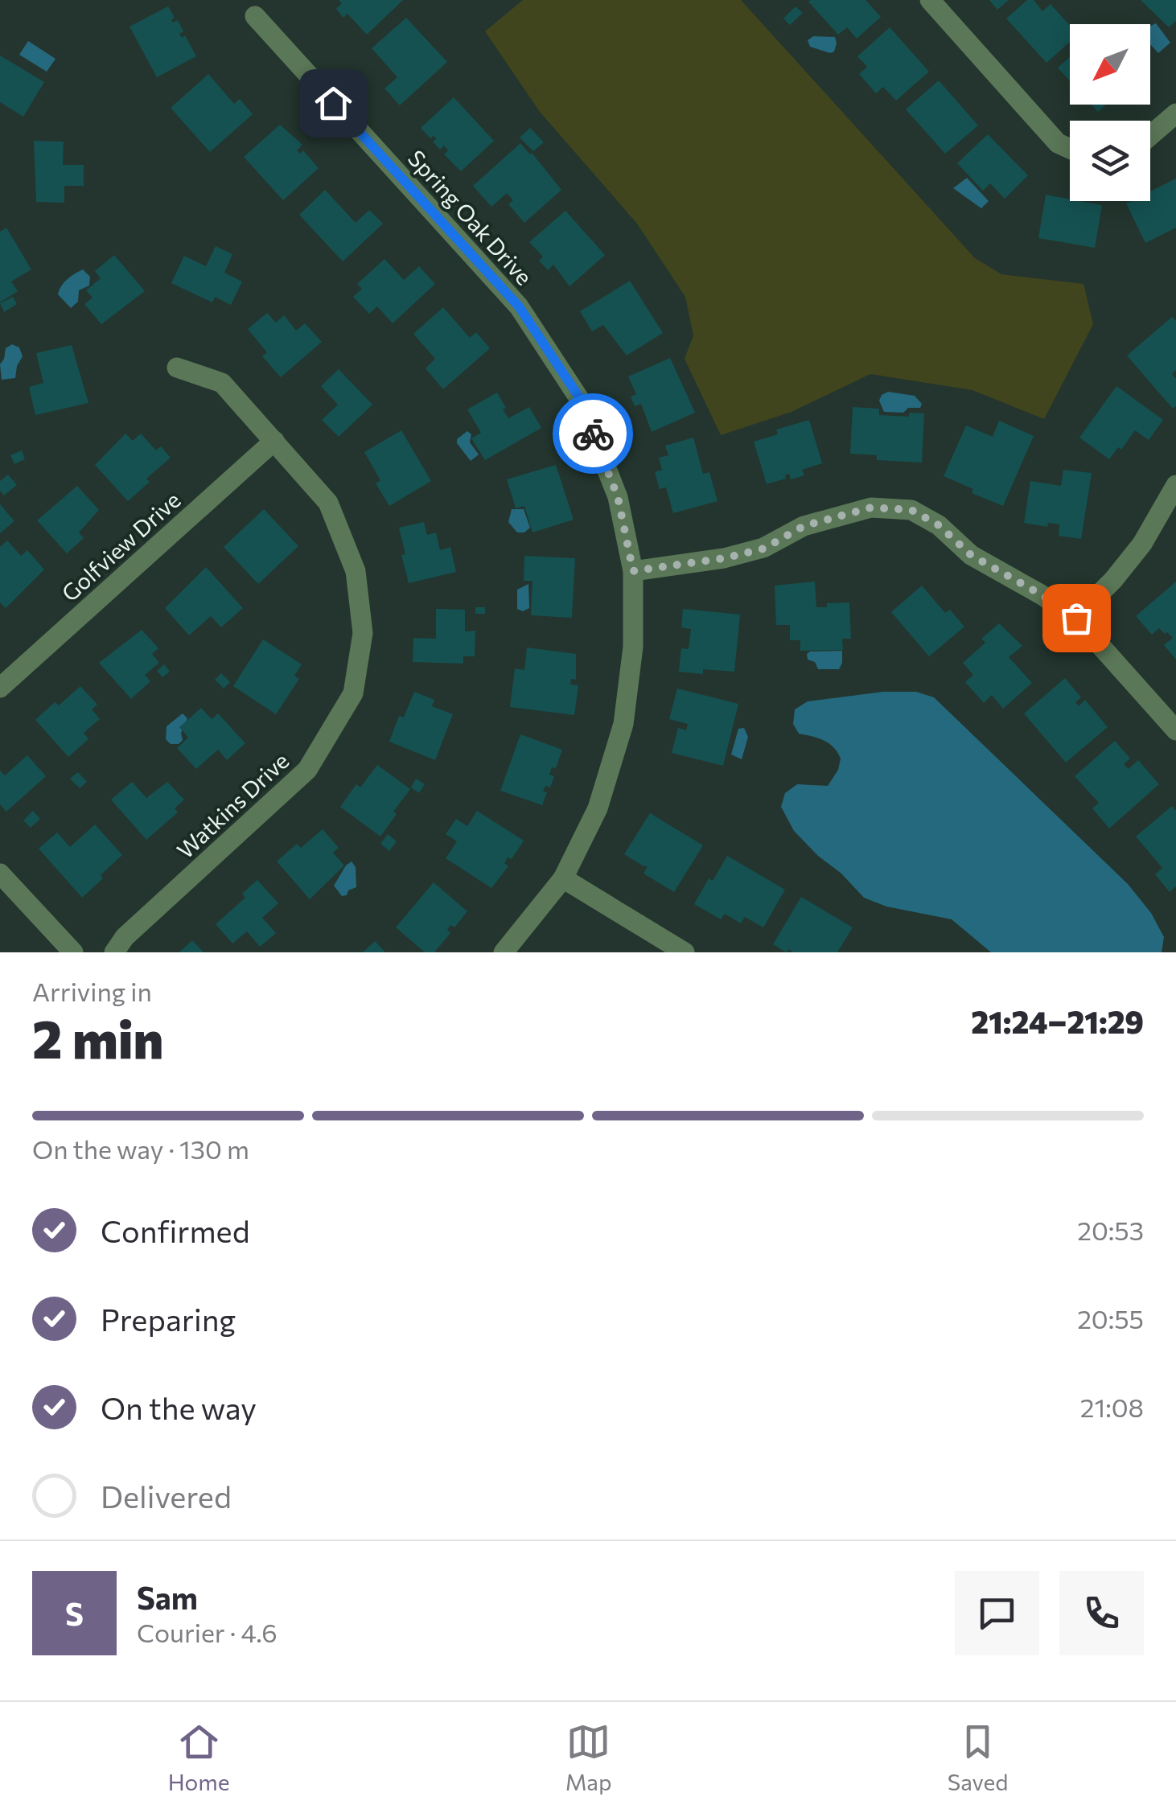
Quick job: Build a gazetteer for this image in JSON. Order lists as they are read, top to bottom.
{
  "streets": {
    "street": ["Spring Oak Drive", "Golfview Drive", "Watkins Drive"]
  },
  "crossings": [
    ["Golfview Drive", "Watkins Drive"]
  ],
  "north": "bottom left",
  "page": {
    "heading": ["2 min", "Arriving in", "21:24–21:29"],
    "panel": ["Sam", "Courier · 4.6"],
    "bar": "On the way · 130 m",
    "list": [
      ["Confirmed", "20:53"],
      ["Preparing", "20:55"],
      ["On the way", "21:08"],
      "Delivered"
    ],
    "round": "S",
    "tabs": ["Home", "Map", "Saved"]
  }
}
